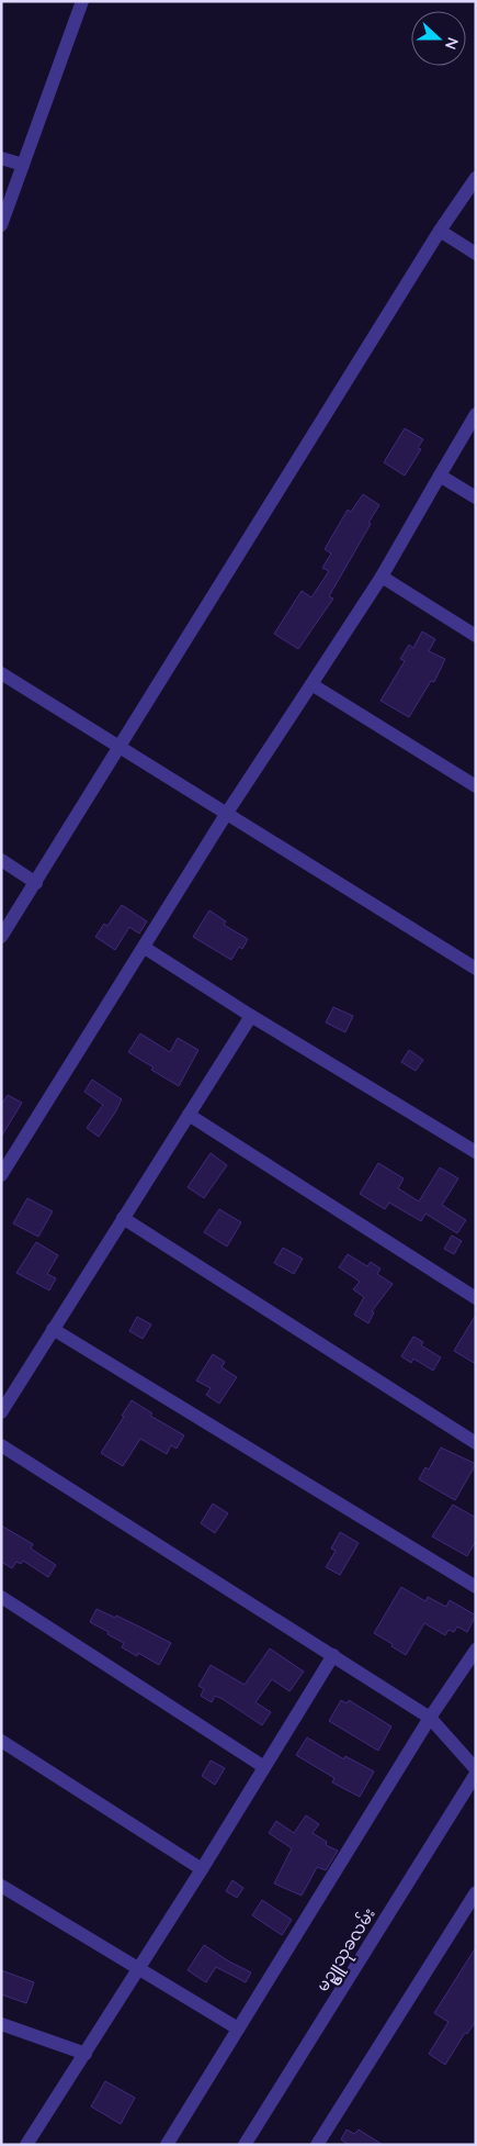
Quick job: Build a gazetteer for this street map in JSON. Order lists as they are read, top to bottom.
{
  "streets": {
    "street": ["မဥ္ဇူသုခလမ်း"]
  },
  "north": "right"
}
